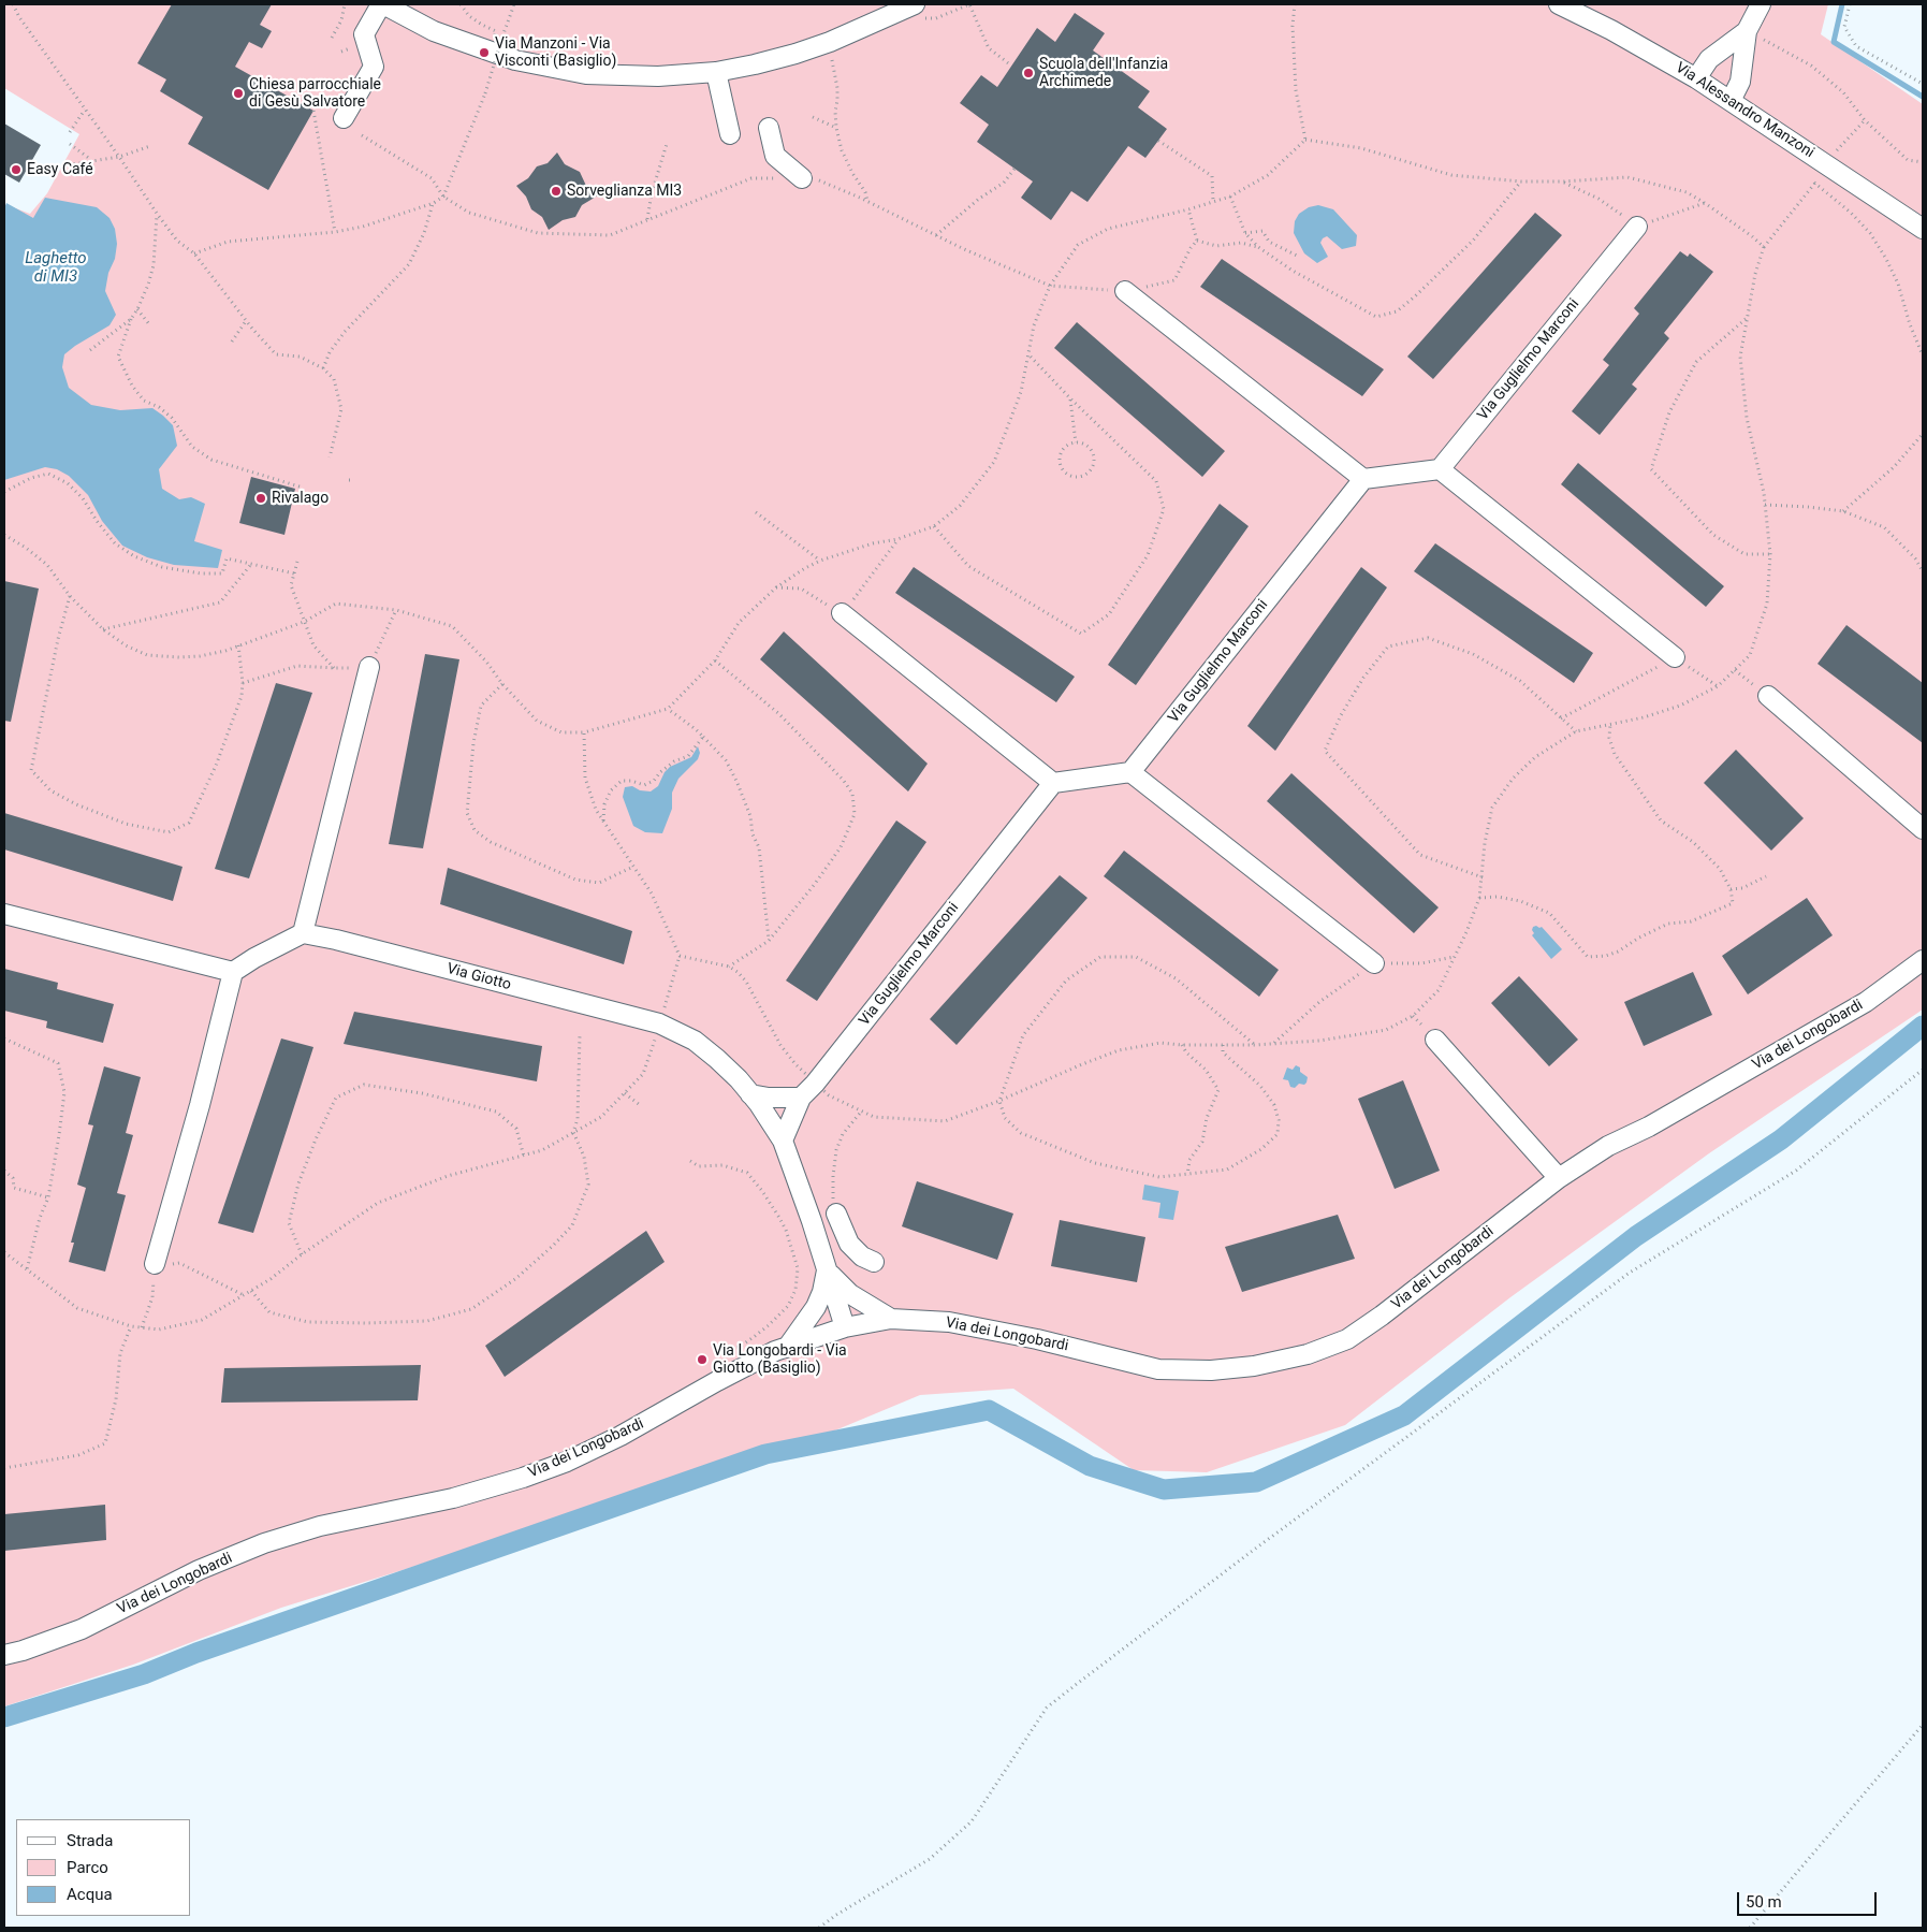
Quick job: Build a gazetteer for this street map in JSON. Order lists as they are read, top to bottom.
{
  "streets": {
    "street": [
      "Via Alessandro Manzoni",
      "Via Guglielmo Marconi",
      "Via Giotto",
      "Via dei Longobardi"
    ]
  },
  "crossings": [
    ["Via Guglielmo Marconi", "Via Giotto"],
    ["Via Giotto", "Via dei Longobardi"]
  ],
  "water": ["Laghetto di MI3"],
  "places": [
    "Via Manzoni - Via Visconti (Basiglio)",
    "Scuola dell'Infanzia Archimede",
    "Chiesa parrocchiale di Gesù Salvatore",
    "Easy Café",
    "Sorveglianza MI3",
    "Rivalago",
    "Via Longobardi - Via Giotto (Basiglio)"
  ],
  "legend": ["Strada", "Parco", "Acqua"],
  "scale_bar": "50 m"
}
